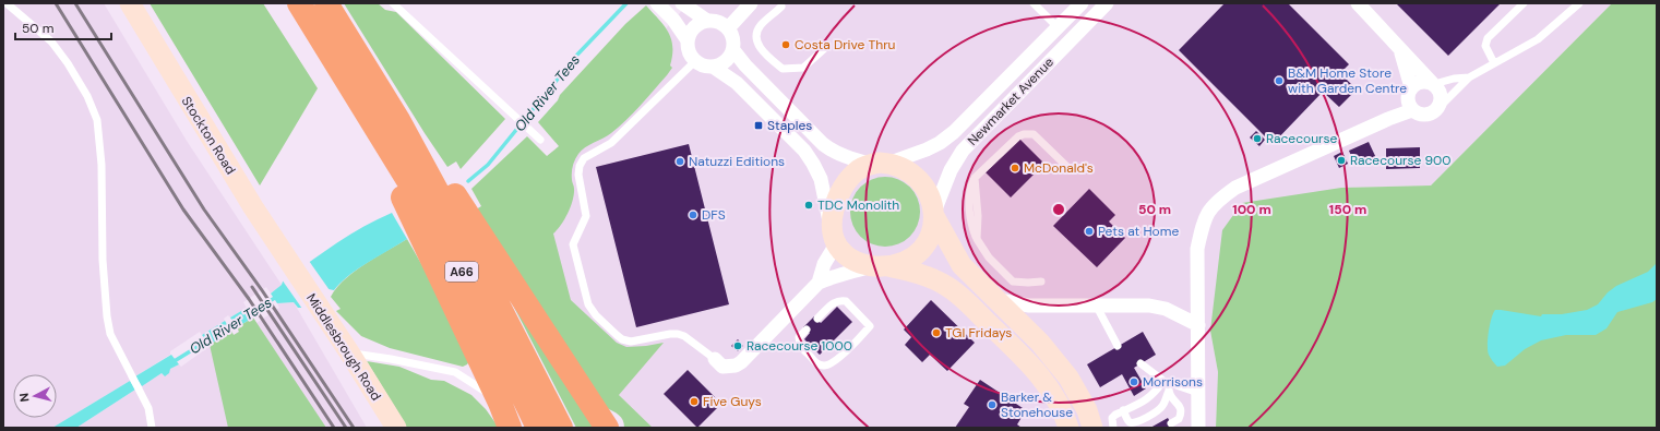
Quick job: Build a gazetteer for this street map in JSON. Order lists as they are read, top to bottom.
{
  "streets": {
    "highway": ["A66"],
    "street": ["Newmarket Avenue", "Stockton Road", "Middlesbrough Road"]
  },
  "crossings": [
    ["Stockton Road", "Middlesbrough Road"]
  ],
  "water": ["Old River Tees"],
  "places": {
    "other": [
      "Costa Drive Thru",
      "B&M Home Store with Garden Centre",
      "Racecourse",
      "Racecourse 900",
      "Natuzzi Editions",
      "McDonald's",
      "TDC Monolith",
      "DFS",
      "Pets at Home",
      "TGI Fridays",
      "Racecourse 1000",
      "Morrisons",
      "Five Guys",
      "Barker & Stonehouse"
    ],
    "transit": ["Staples"]
  },
  "scale_bar": "50 m",
  "north": "left",
  "rings": ["50 m", "100 m", "150 m"]
}
